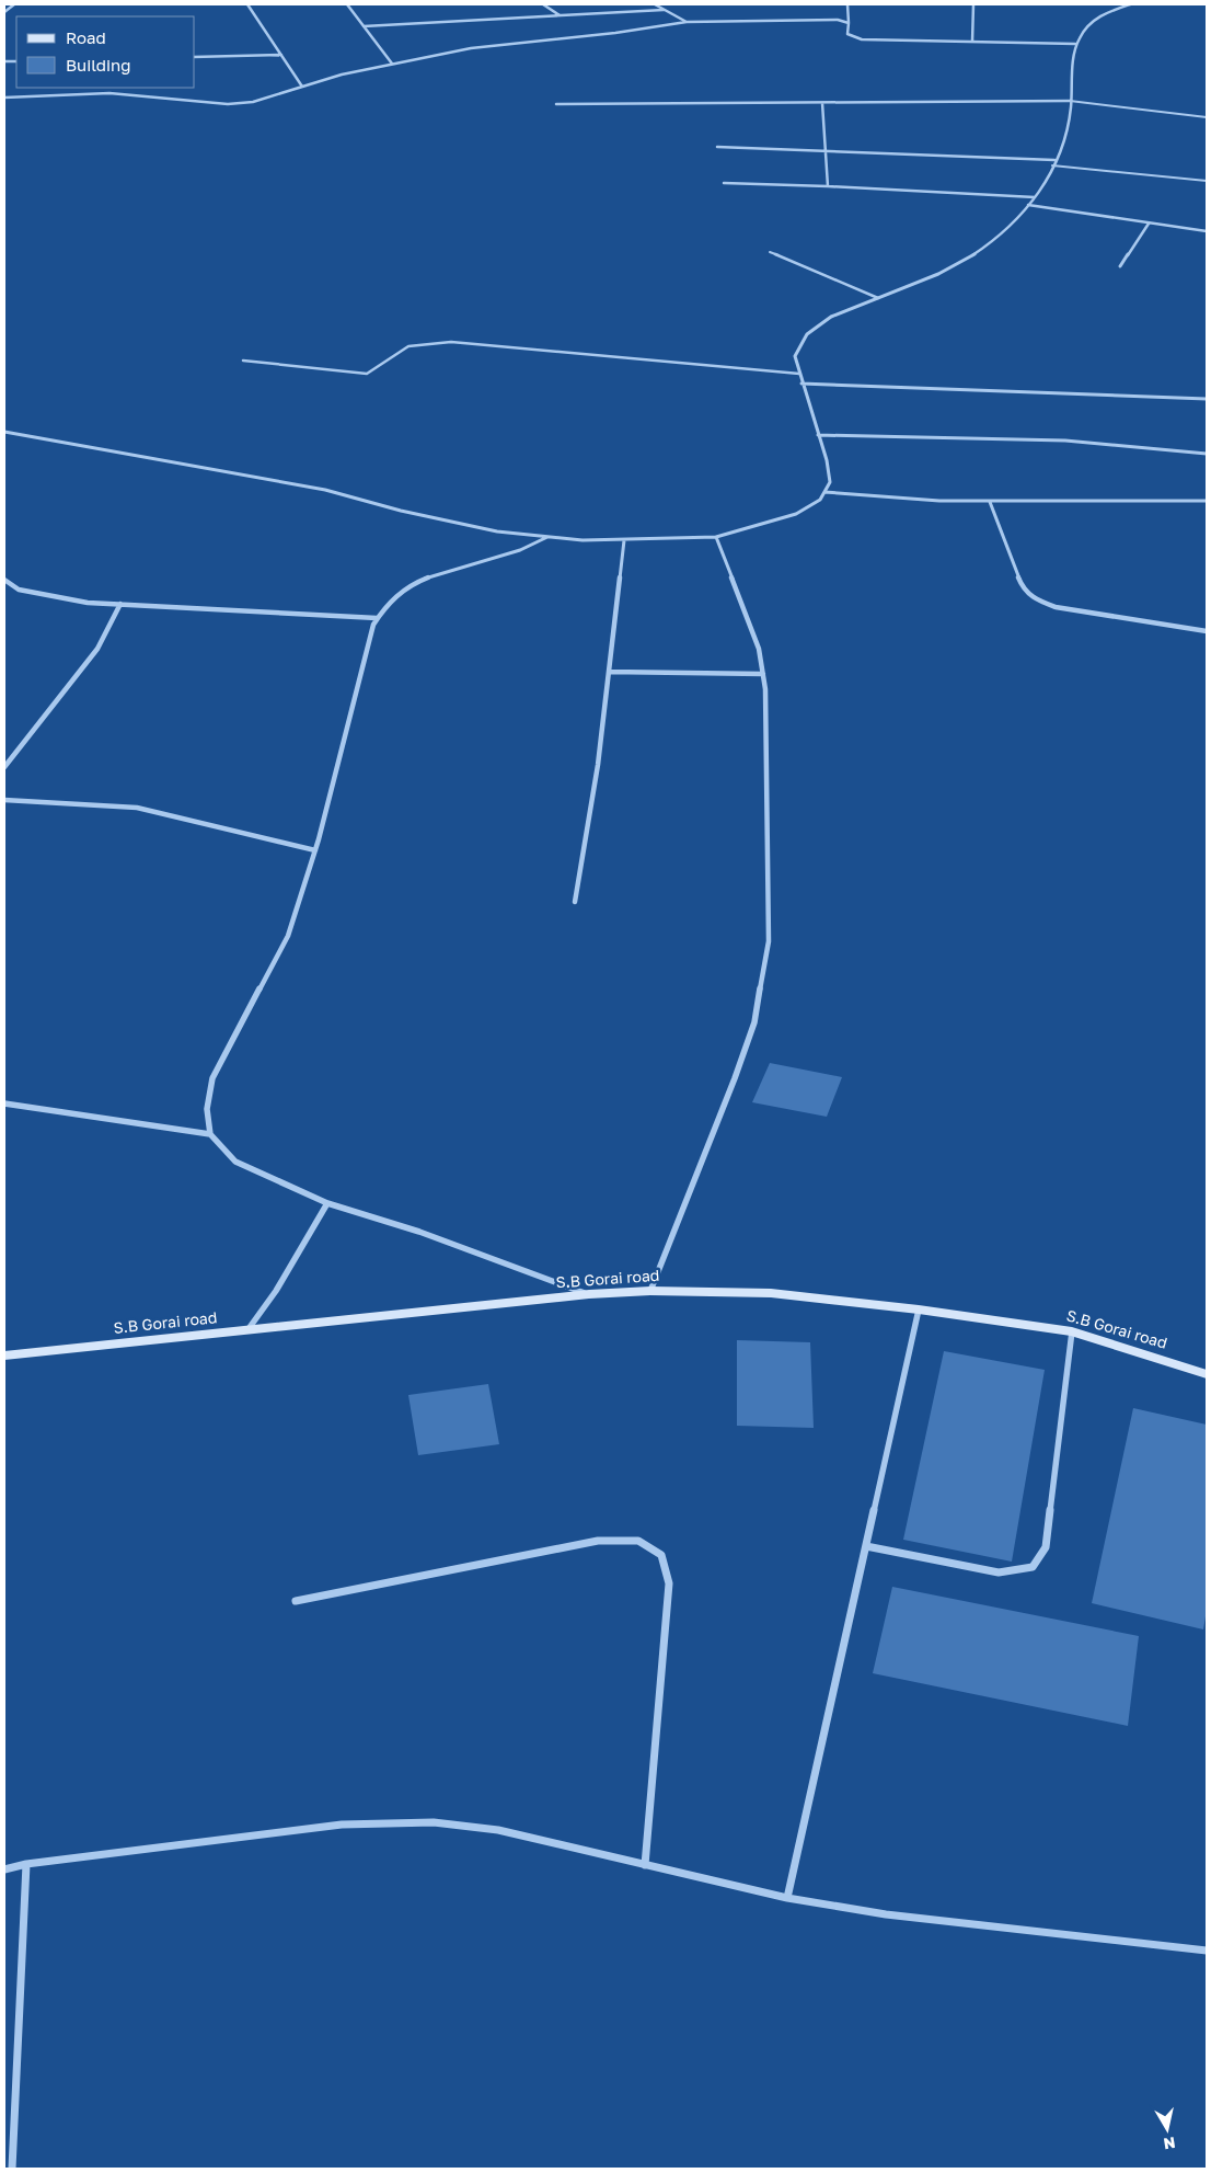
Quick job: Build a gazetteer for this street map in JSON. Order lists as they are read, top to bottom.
{
  "streets": {
    "street": ["S.B Gorai road"]
  },
  "legend": ["Road", "Building"],
  "north": "bottom"
}
